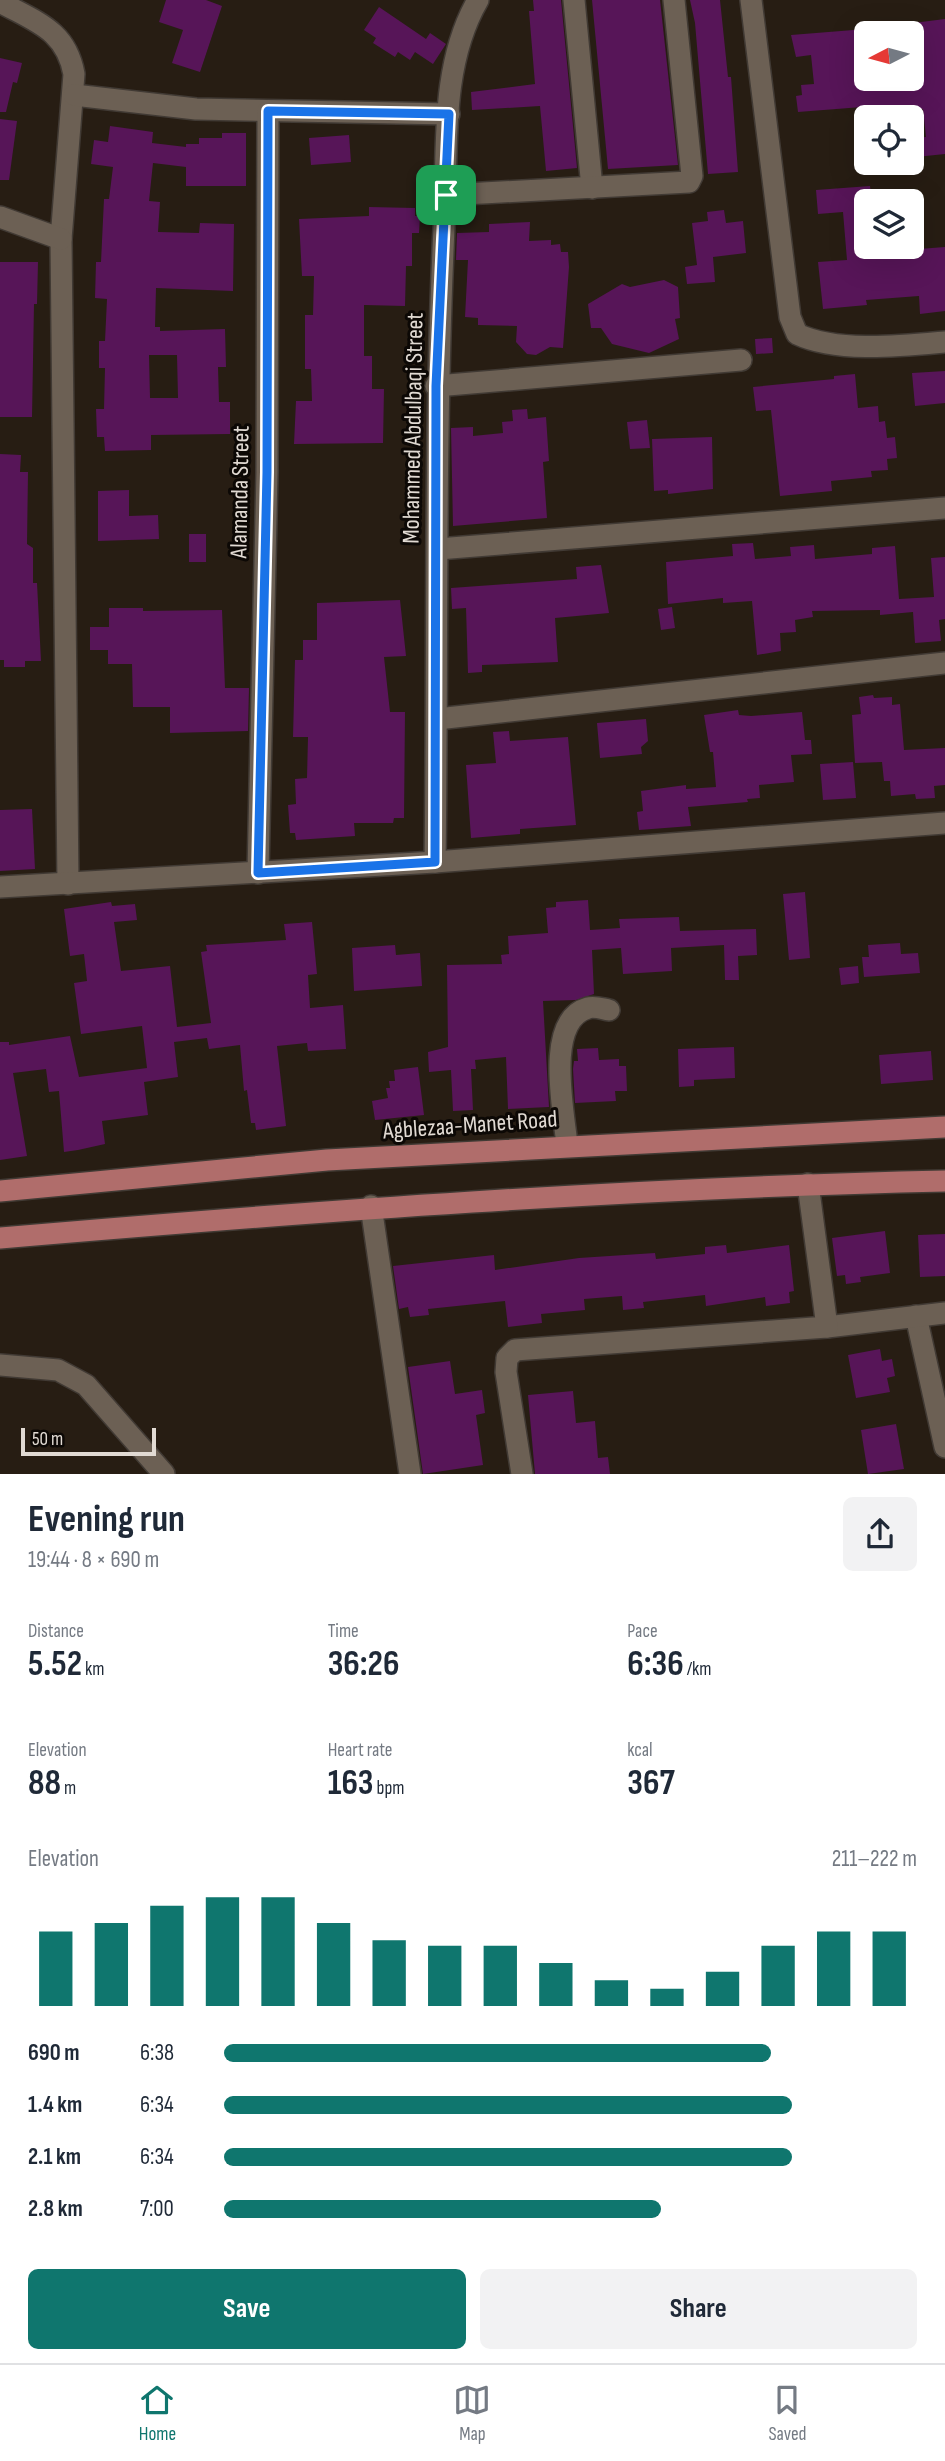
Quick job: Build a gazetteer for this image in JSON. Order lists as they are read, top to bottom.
{
  "streets": {
    "main road": ["Agblezaa-Manet Road"],
    "street": ["Mohammed Abdulbaqi Street", "Alamanda Street"]
  },
  "scale_bar": "50 m",
  "north": "left",
  "page": {
    "scale": "50 m",
    "heading": ["Evening run", "19:44 · 8 × 690 m"],
    "stats": [
      ["Distance", "5.52 km"],
      ["Time", "36:26"],
      ["Pace", "6:36 /km"],
      ["Elevation", "88 m"],
      ["Heart rate", "163 bpm"],
      ["kcal", "367"]
    ],
    "chart": ["Elevation", "211–222 m"],
    "list": [
      {
        "name": "690 m",
        "note": "6:38"
      },
      {
        "name": "1.4 km",
        "note": "6:34"
      },
      {
        "name": "2.1 km",
        "note": "6:34"
      },
      {
        "name": "2.8 km",
        "note": "7:00"
      }
    ],
    "buttons": ["Save", "Share"],
    "tabs": ["Home", "Map", "Saved"]
  }
}
